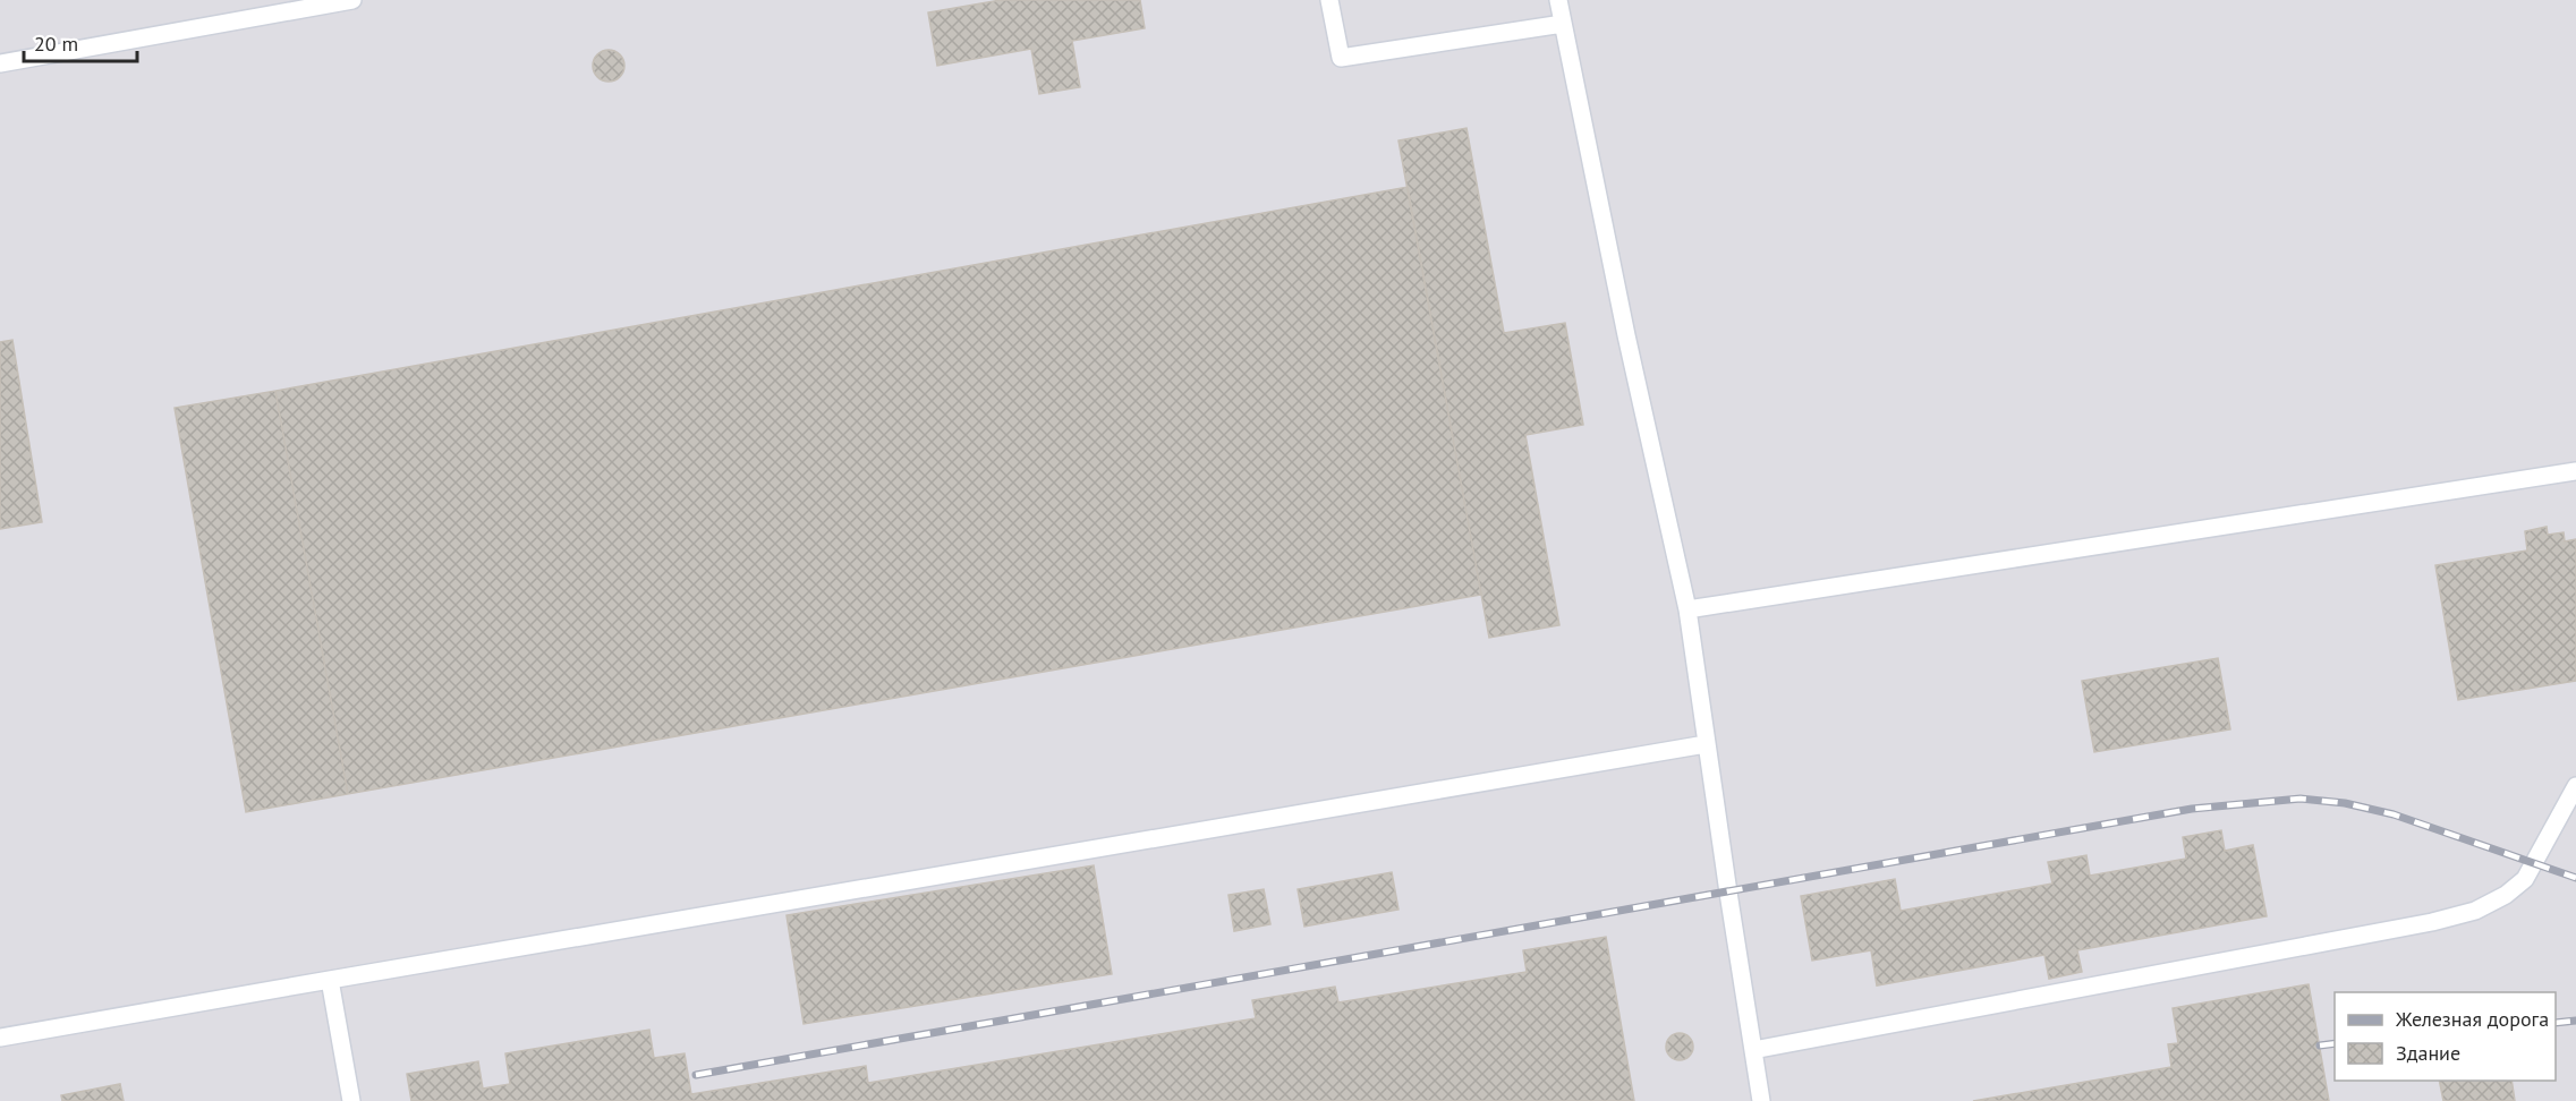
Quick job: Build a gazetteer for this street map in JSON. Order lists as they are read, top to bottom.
{
  "legend": ["Железная дорога", "Здание"],
  "scale_bar": "20 m"
}
